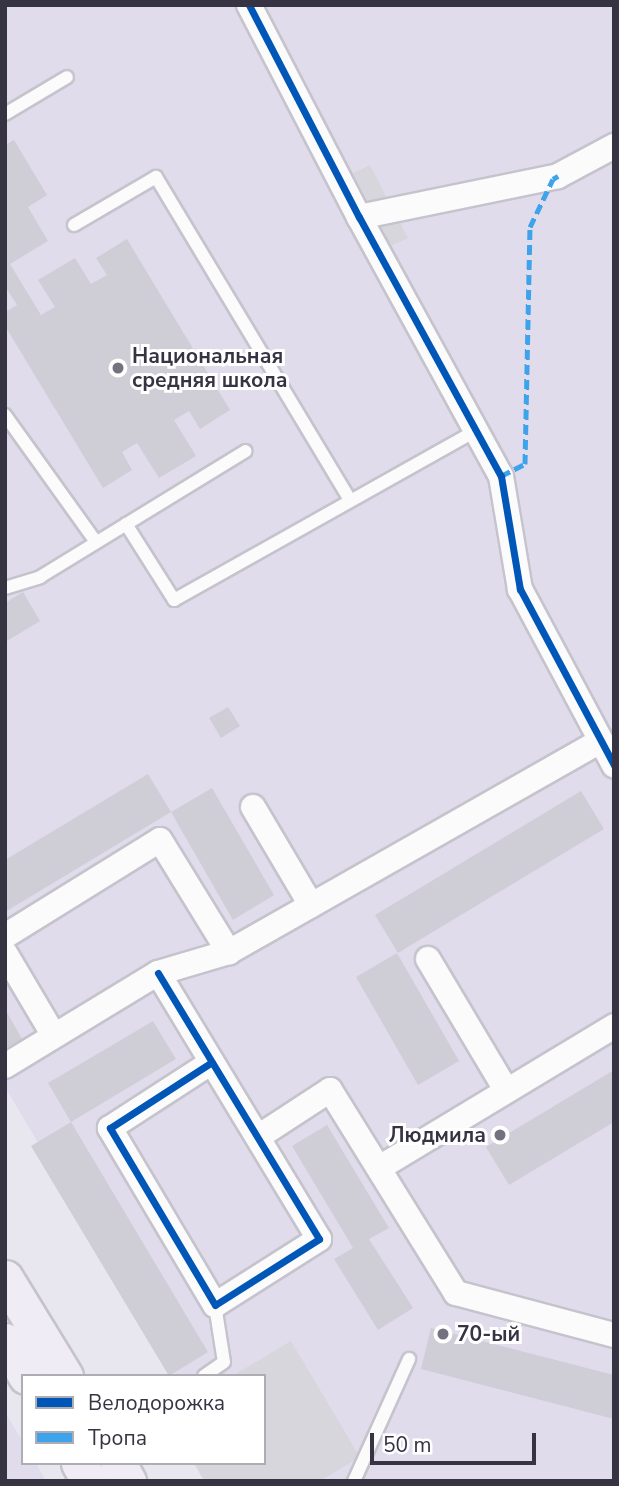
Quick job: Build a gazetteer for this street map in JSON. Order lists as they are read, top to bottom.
{
  "places": ["Национальная средняя школа", "Людмила", "70-ый"],
  "legend": ["Велодорожка", "Тропа"],
  "scale_bar": "50 m"
}
